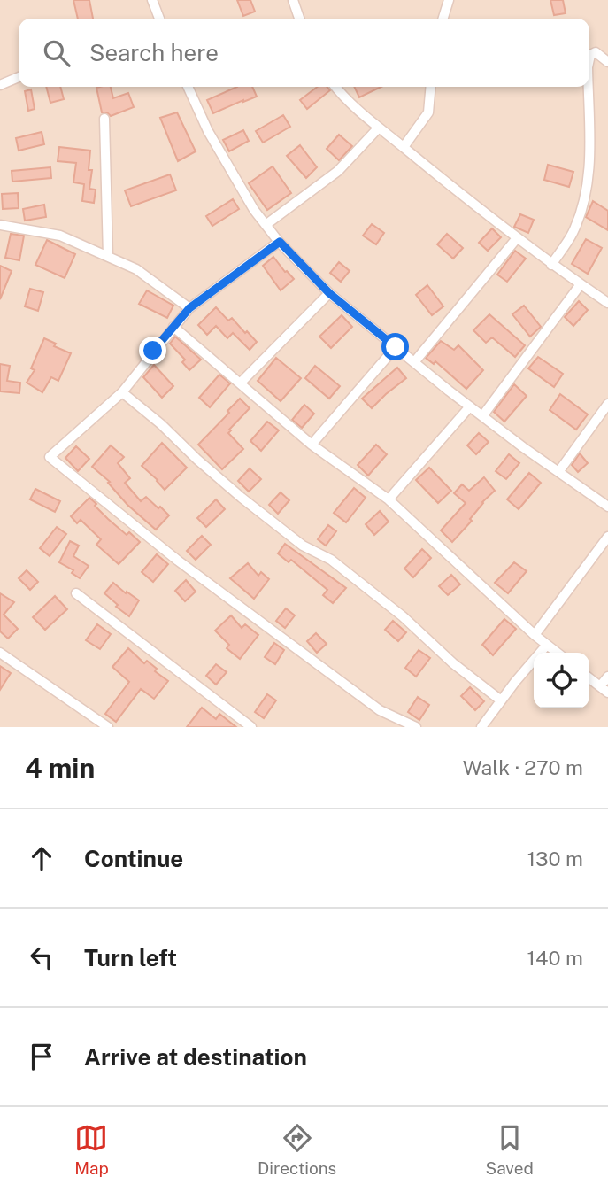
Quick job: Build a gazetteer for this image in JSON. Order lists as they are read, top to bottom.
{
  "page": {
    "search": "Search here",
    "heading": ["4 min", "Walk · 270 m"],
    "list": [
      ["Continue", "130 m"],
      ["Turn left", "140 m"],
      "Arrive at destination"
    ],
    "nav": ["Map", "Directions", "Saved"]
  }
}
